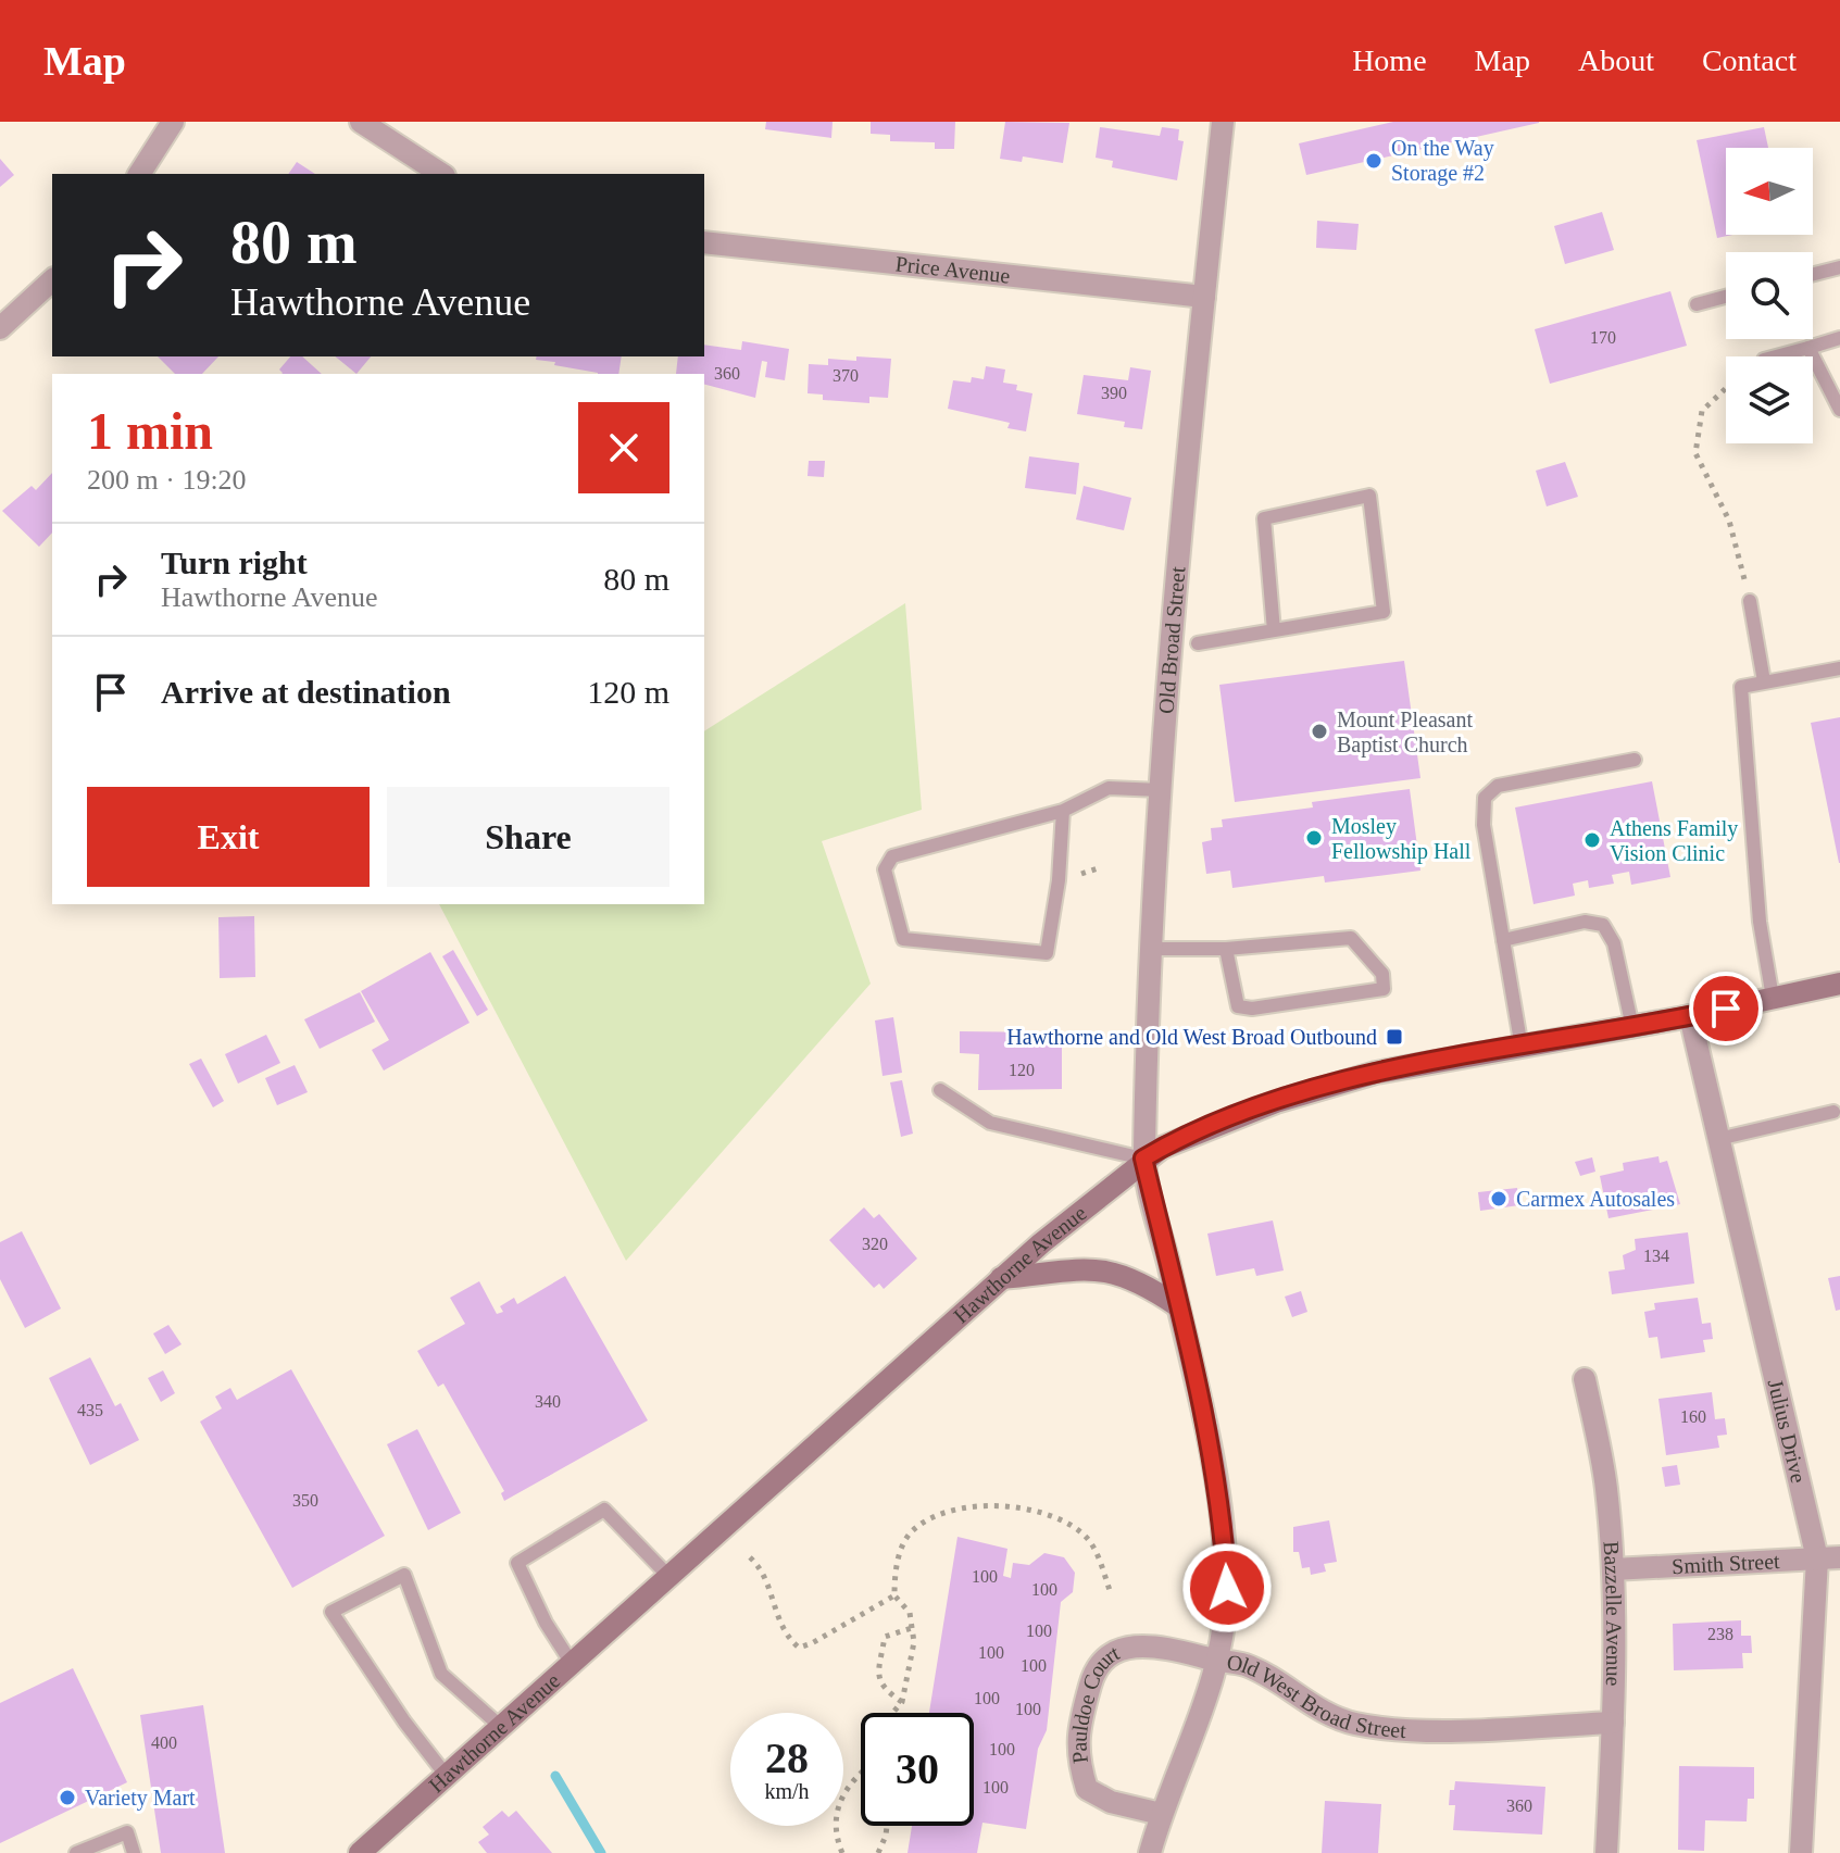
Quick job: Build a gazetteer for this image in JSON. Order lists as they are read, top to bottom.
{
  "streets": {
    "main road": ["Hawthorne Avenue"],
    "street": [
      "Price Avenue",
      "Old Broad Street",
      "Julius Drive",
      "Smith Street",
      "Bazzelle Avenue",
      "Old West Broad Street",
      "Pauldoe Court"
    ]
  },
  "crossings": [
    ["Price Avenue", "Old Broad Street"],
    ["Old Broad Street", "Hawthorne Avenue"],
    ["Old Broad Street", "Old West Broad Street"],
    ["Hawthorne Avenue", "Julius Drive"],
    ["Hawthorne Avenue", "Old West Broad Street"],
    ["Julius Drive", "Smith Street"],
    ["Smith Street", "Bazzelle Avenue"],
    ["Bazzelle Avenue", "Old West Broad Street"],
    ["Old West Broad Street", "Pauldoe Court"]
  ],
  "places": {
    "other": [
      "On the Way Storage #2",
      "Mount Pleasant Baptist Church",
      "Mosley Fellowship Hall",
      "Athens Family Vision Clinic",
      "Carmex Autosales",
      "Variety Mart"
    ],
    "transit": ["Hawthorne and Old West Broad Outbound"]
  },
  "house_numbers": [
    "170",
    "360",
    "370",
    "390",
    "120",
    "320",
    "134",
    "340",
    "435",
    "160",
    "350",
    "100",
    "100",
    "100",
    "238",
    "100",
    "100",
    "100",
    "100",
    "400",
    "100",
    "100",
    "360"
  ],
  "north": "left",
  "page": {
    "header": "Map",
    "nav": [
      "Home",
      "Map",
      "About",
      "Contact"
    ],
    "turn": ["80 m", "Hawthorne Avenue"],
    "heading": ["1 min", "200 m · 19:20"],
    "list": [
      {
        "name": "Turn right",
        "note": "Hawthorne Avenue",
        "value": "80 m"
      },
      {
        "name": "Arrive at destination",
        "value": "120 m"
      }
    ],
    "buttons": ["Exit", "Share"],
    "speed": "28 km/h",
    "limit": "30"
  }
}
